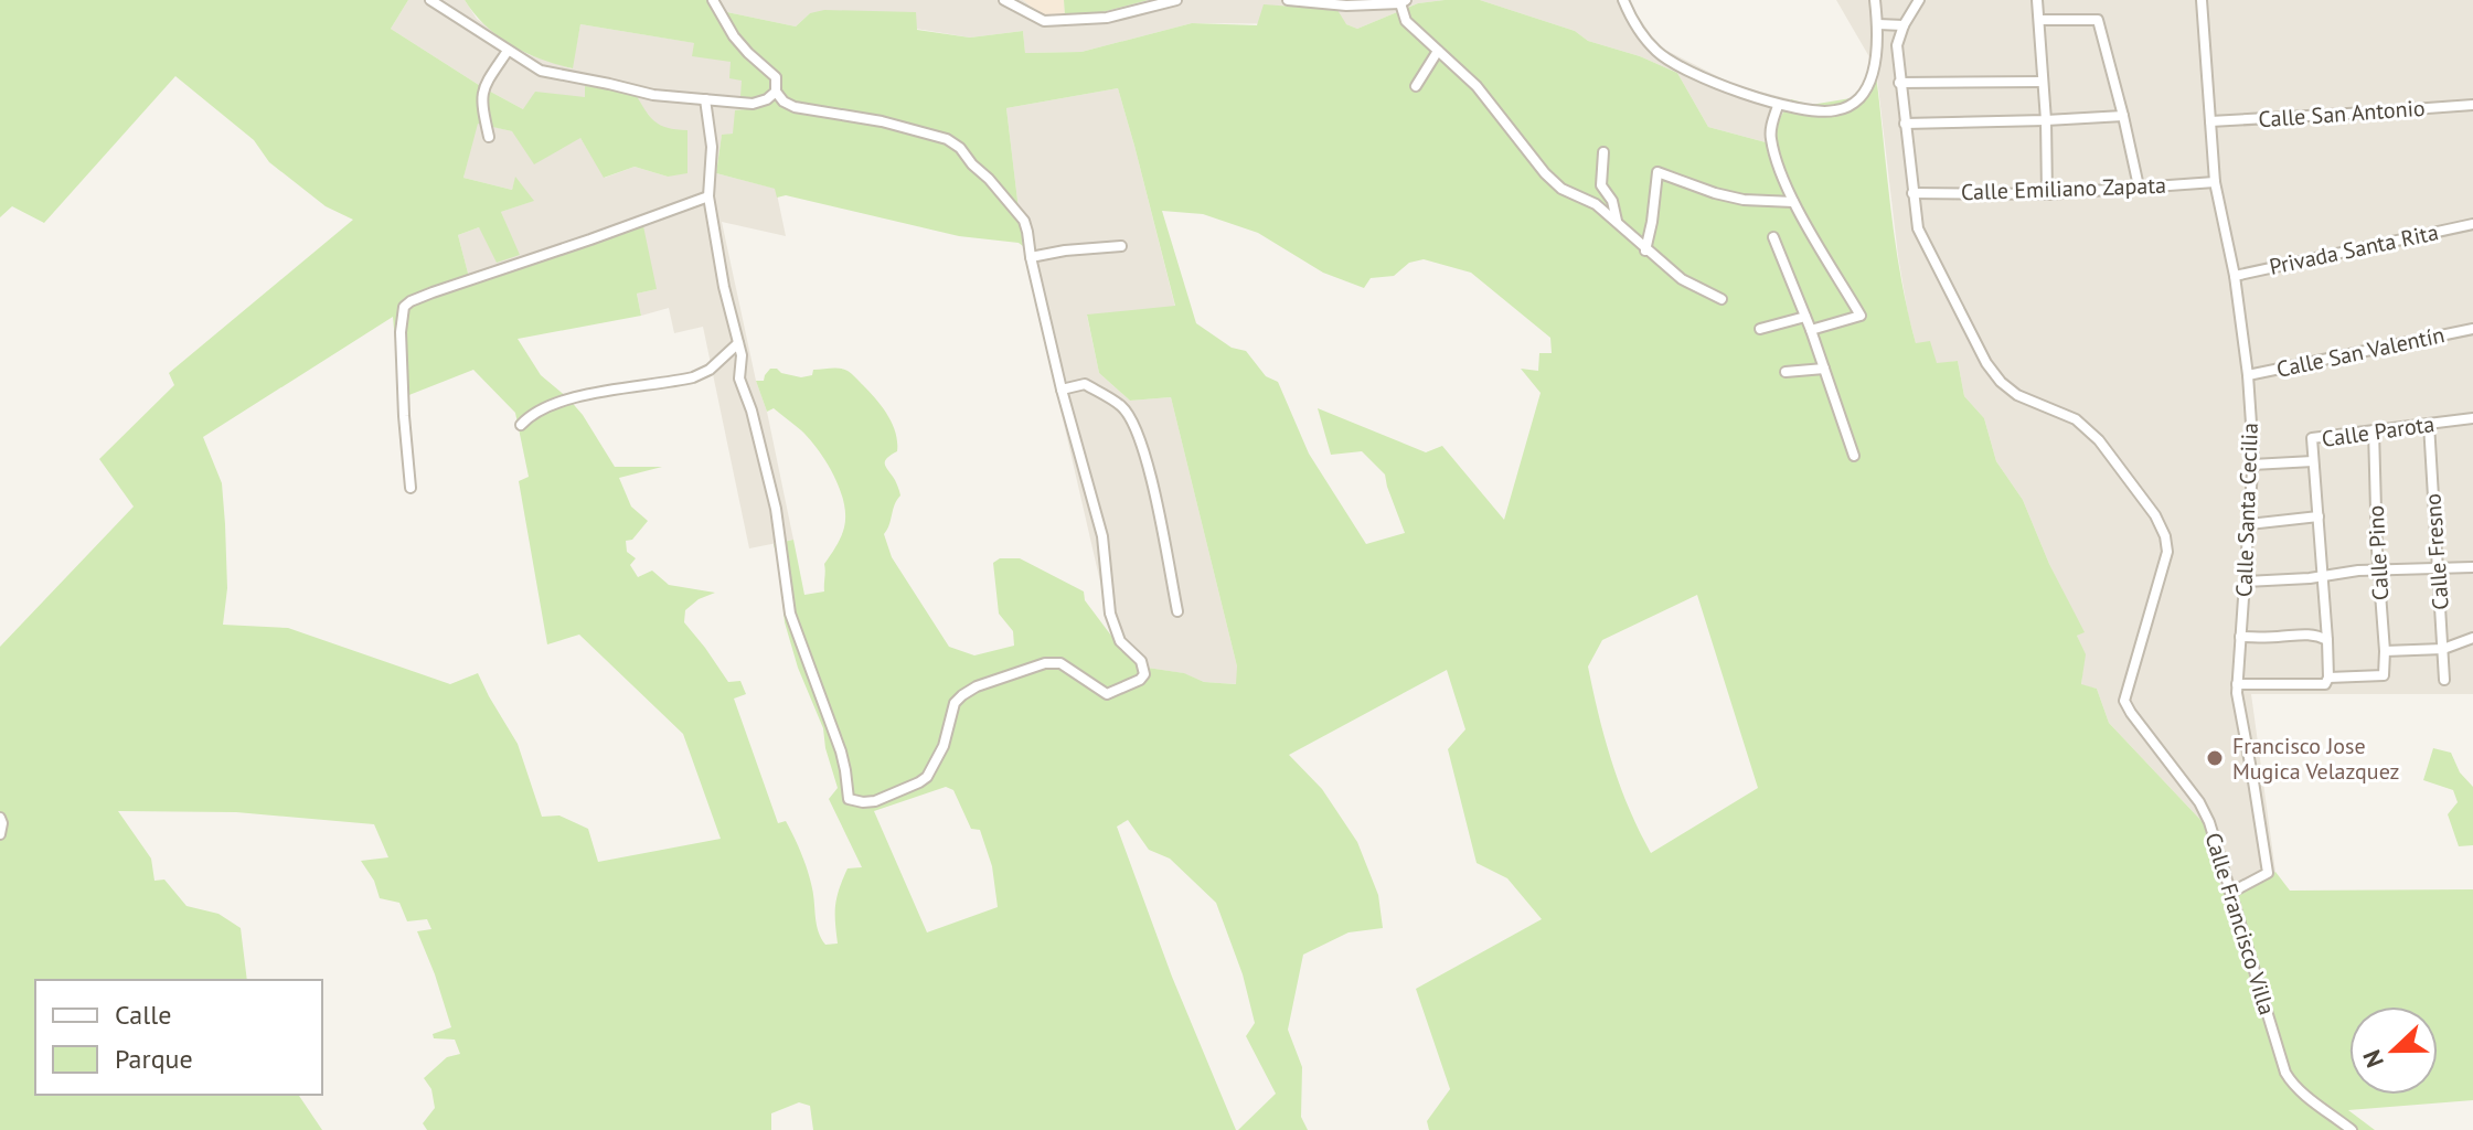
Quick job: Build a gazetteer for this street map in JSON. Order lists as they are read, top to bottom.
{
  "streets": {
    "street": [
      "Calle San Antonio",
      "Calle Emiliano Zapata",
      "Privada Santa Rita",
      "Calle San Valentín",
      "Calle Parota",
      "Calle Santa Cecilia",
      "Calle Fresno",
      "Calle Pino",
      "Calle Francisco Villa"
    ]
  },
  "crossings": [
    ["Calle San Antonio", "Calle Santa Cecilia"],
    ["Calle Emiliano Zapata", "Calle Santa Cecilia"],
    ["Calle Emiliano Zapata", "Calle Francisco Villa"],
    ["Privada Santa Rita", "Calle Santa Cecilia"],
    ["Calle San Valentín", "Calle Santa Cecilia"],
    ["Calle Parota", "Calle Santa Cecilia"],
    ["Calle Parota", "Calle Fresno"],
    ["Calle Parota", "Calle Pino"],
    ["Calle Santa Cecilia", "Calle Francisco Villa"]
  ],
  "places": ["Francisco Jose Mugica Velazquez"],
  "legend": ["Calle", "Parque"],
  "north": "left"
}
